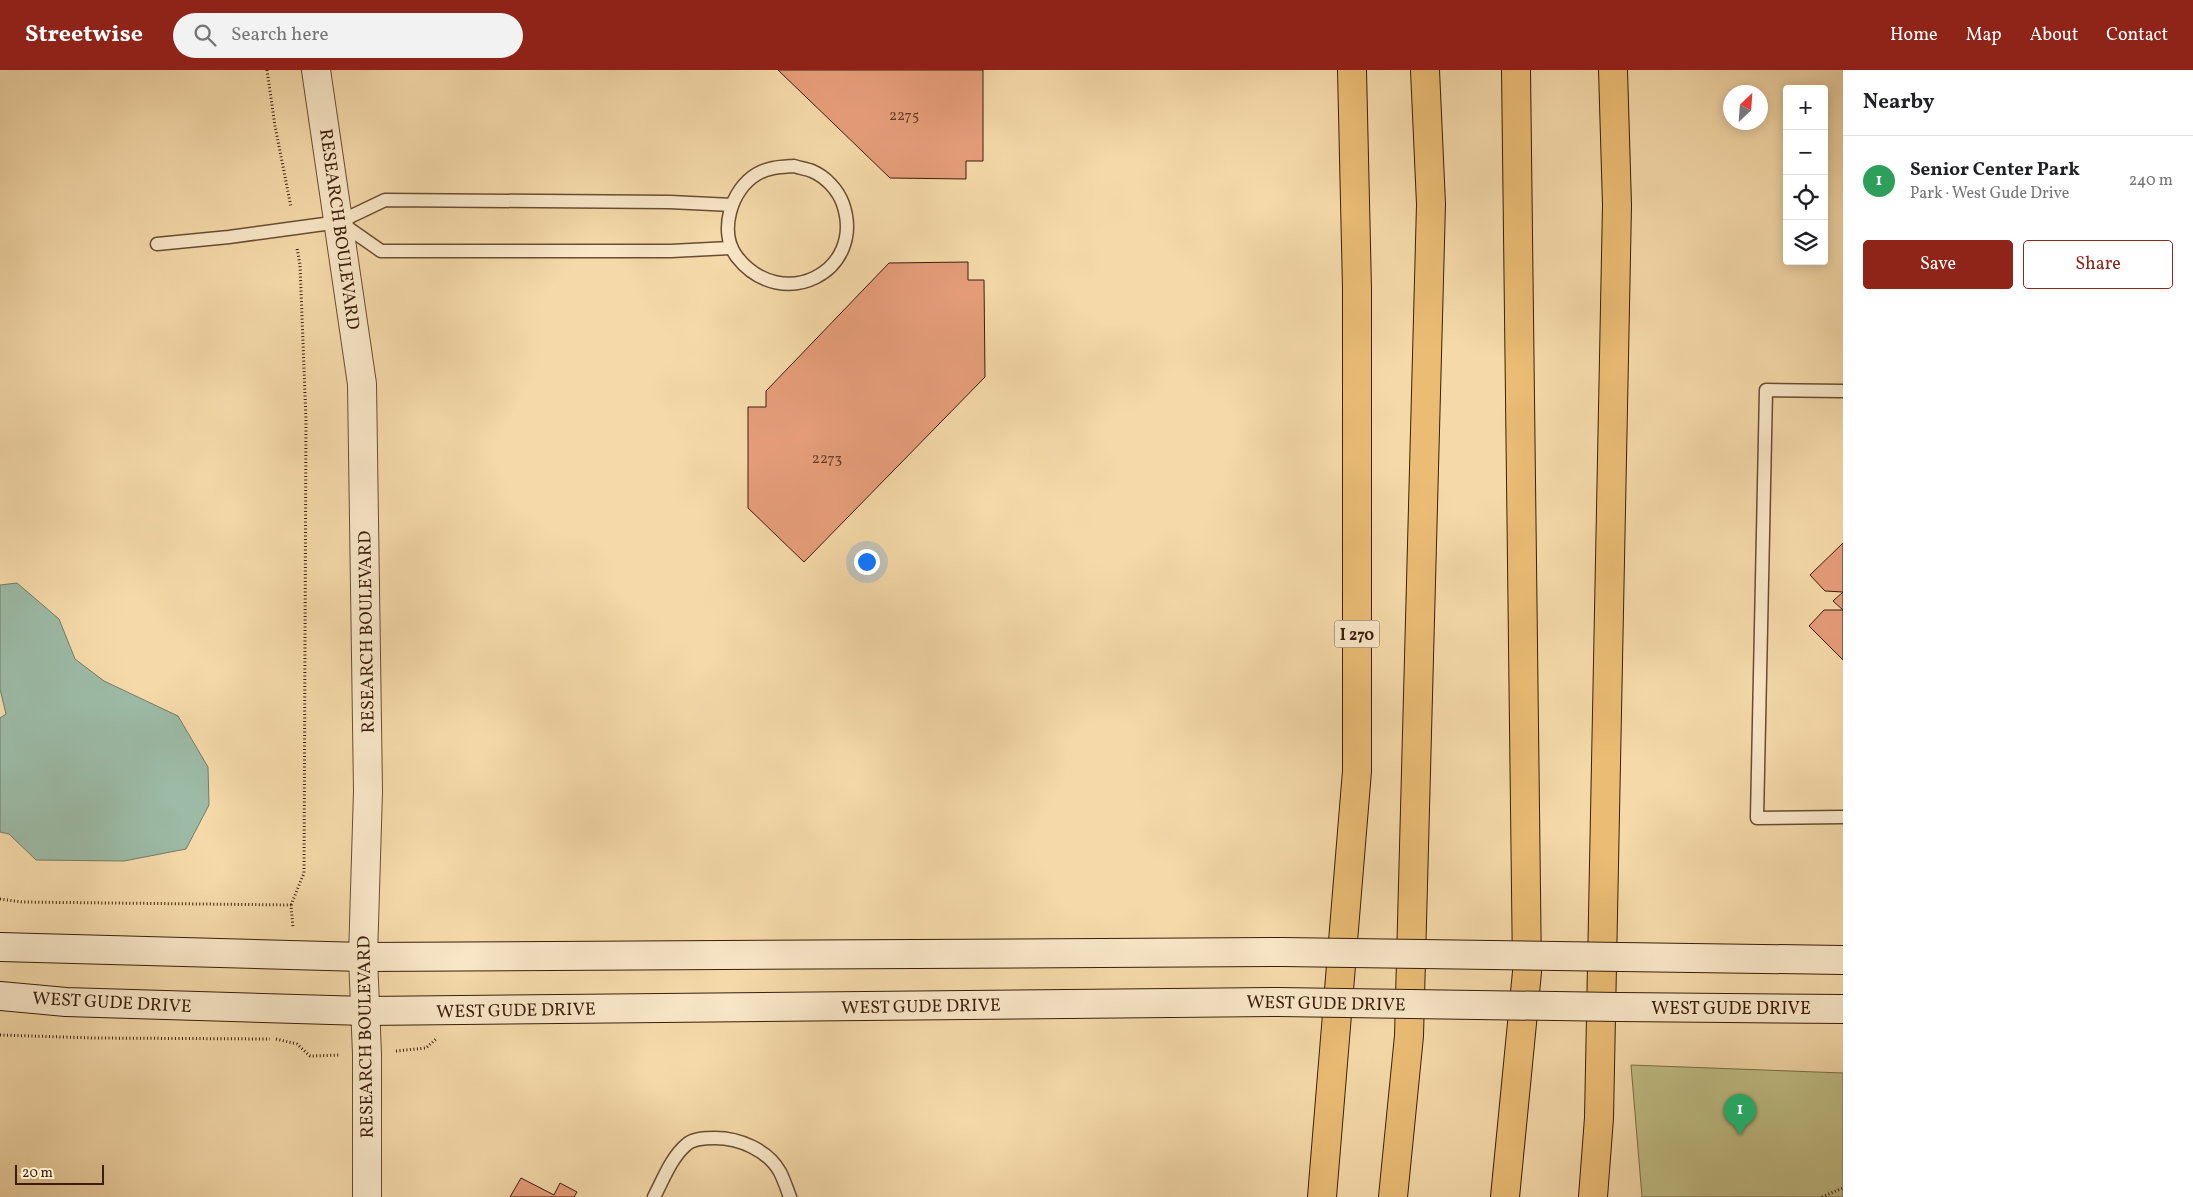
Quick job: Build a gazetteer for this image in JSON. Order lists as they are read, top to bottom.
{
  "streets": {
    "highway": ["I 270"],
    "main road": ["RESEARCH BOULEVARD", "WEST GUDE DRIVE"]
  },
  "crossings": [
    ["RESEARCH BOULEVARD", "WEST GUDE DRIVE"]
  ],
  "house_numbers": ["2275", "2273"],
  "scale_bar": "20 m",
  "north": "top right",
  "page": {
    "header": "Streetwise",
    "search": "Search here",
    "nav": [
      "Home",
      "Map",
      "About",
      "Contact"
    ],
    "heading": "Nearby",
    "map_buttons": ["+", "−"],
    "list": [
      {
        "mark": "1",
        "name": "Senior Center Park",
        "note": "Park · West Gude Drive",
        "value": "240 m"
      }
    ],
    "buttons": ["Save", "Share"],
    "pins": "1",
    "scale": "20 m"
  }
}
